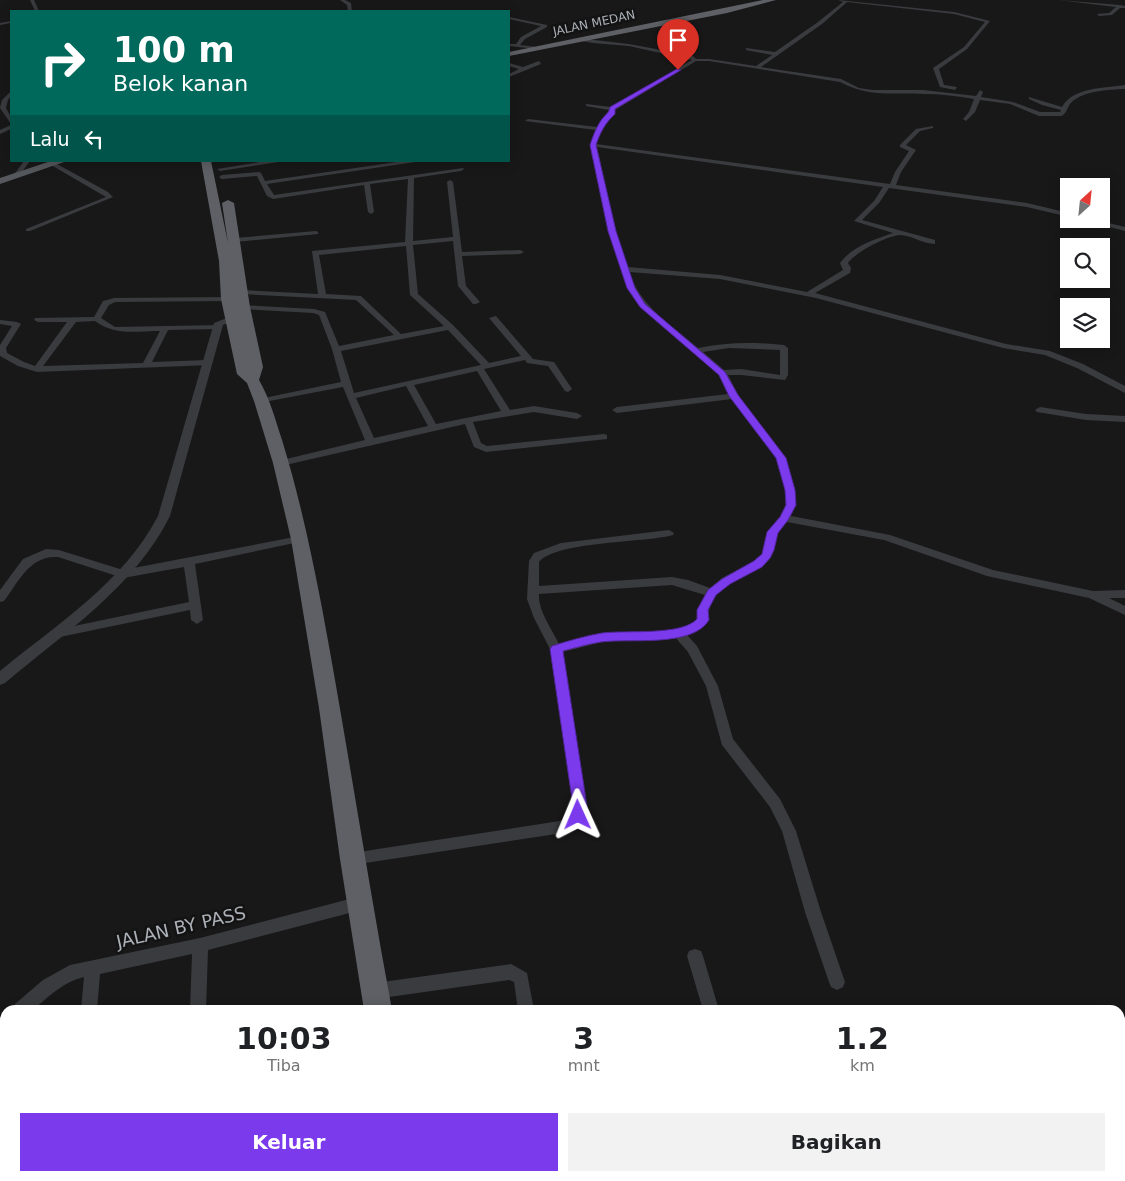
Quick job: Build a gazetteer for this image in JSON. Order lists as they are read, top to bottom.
{
  "streets": {
    "highway": ["JALAN MEDAN"],
    "street": ["JALAN BY PASS"]
  },
  "north": "top right",
  "page": {
    "turn": ["100 m", "Belok kanan"],
    "then": "Lalu",
    "eta": [
      "10:03",
      "Tiba",
      "3",
      "mnt",
      "1.2",
      "km"
    ],
    "buttons": ["Keluar", "Bagikan"]
  }
}
